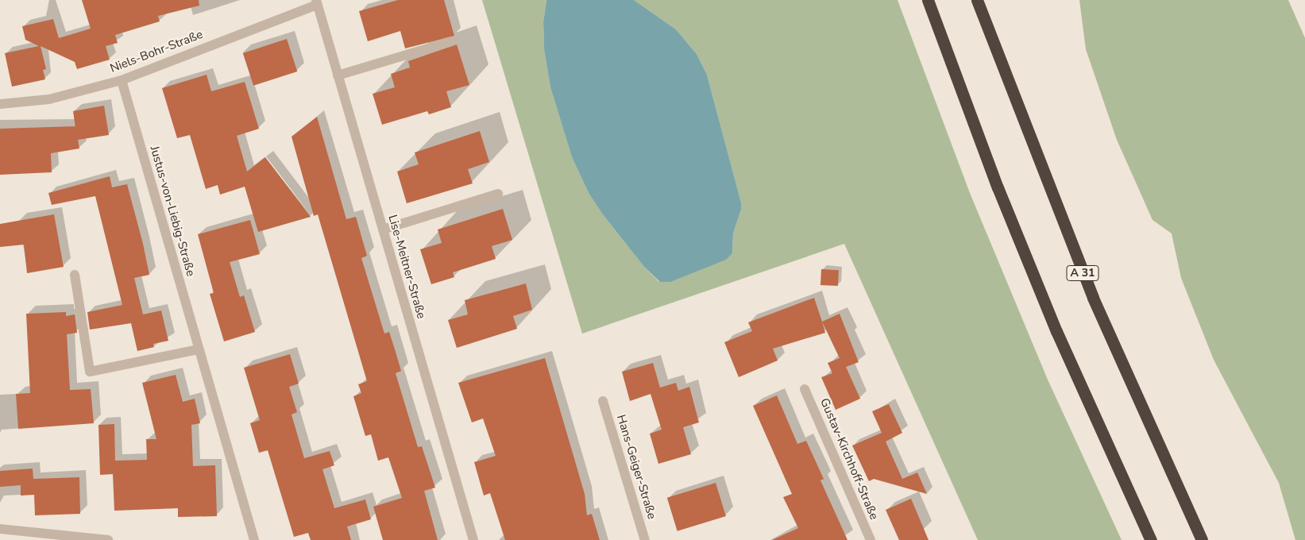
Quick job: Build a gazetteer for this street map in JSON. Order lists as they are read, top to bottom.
{
  "streets": {
    "highway": ["A 31"],
    "street": [
      "Niels-Bohr-Straße",
      "Justus-von-Liebig-Straße",
      "Lise-Meitner-Straße",
      "Gustav-Kirchhoff-Straße",
      "Hans-Geiger-Straße"
    ]
  },
  "crossings": [
    ["Niels-Bohr-Straße", "Justus-von-Liebig-Straße"],
    ["Niels-Bohr-Straße", "Lise-Meitner-Straße"]
  ]
}
